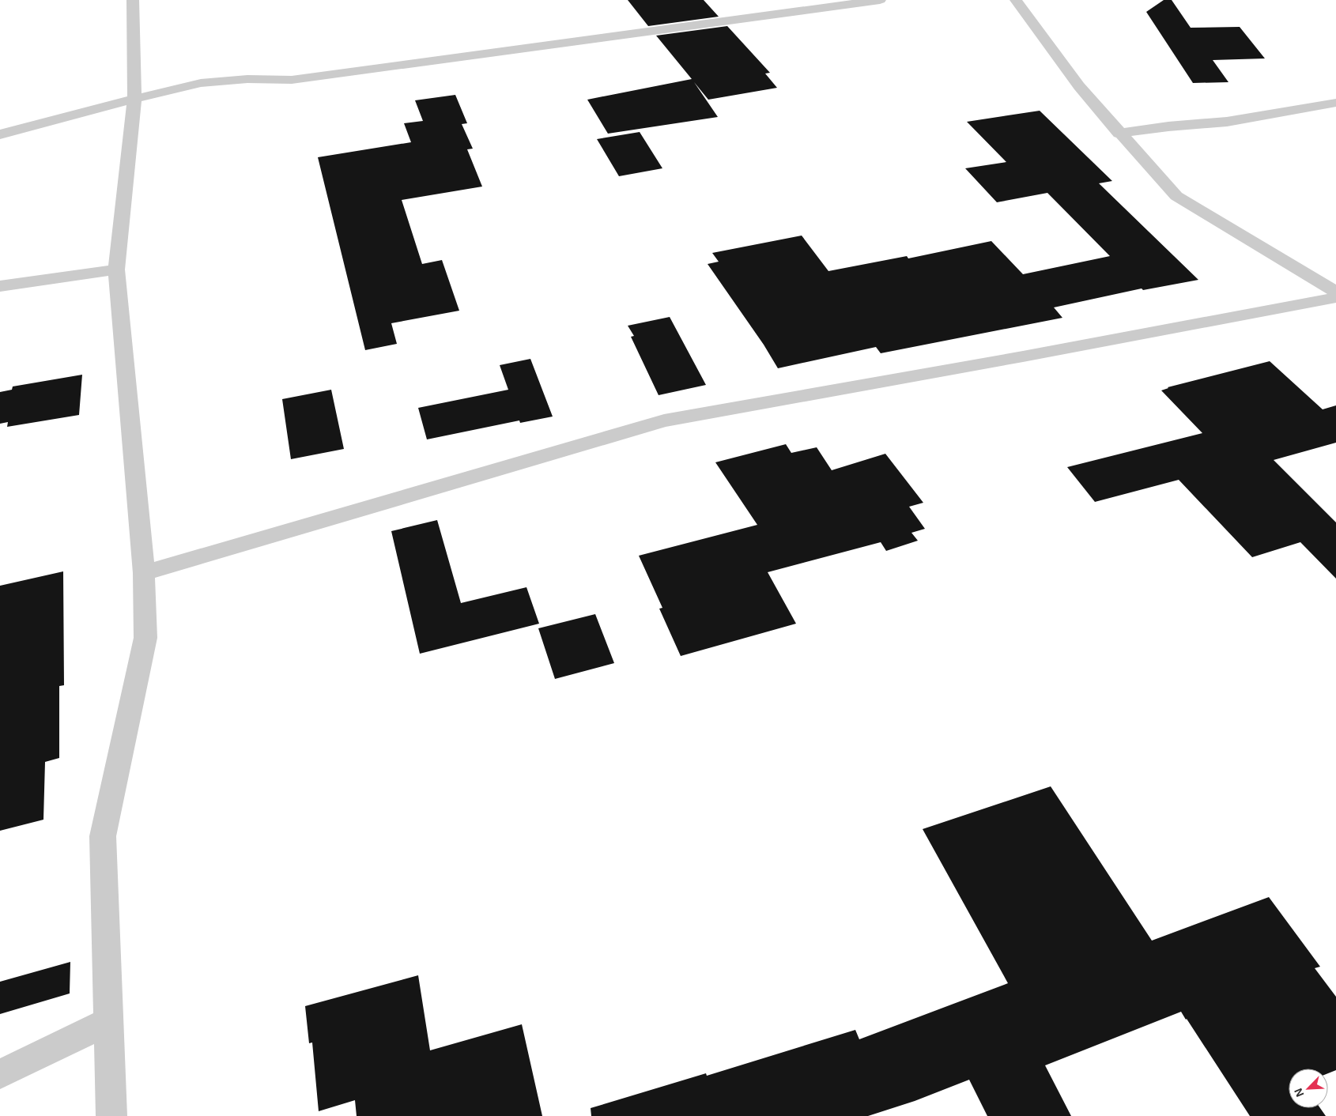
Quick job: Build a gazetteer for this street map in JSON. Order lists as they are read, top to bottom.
{
  "north": "bottom left"
}
